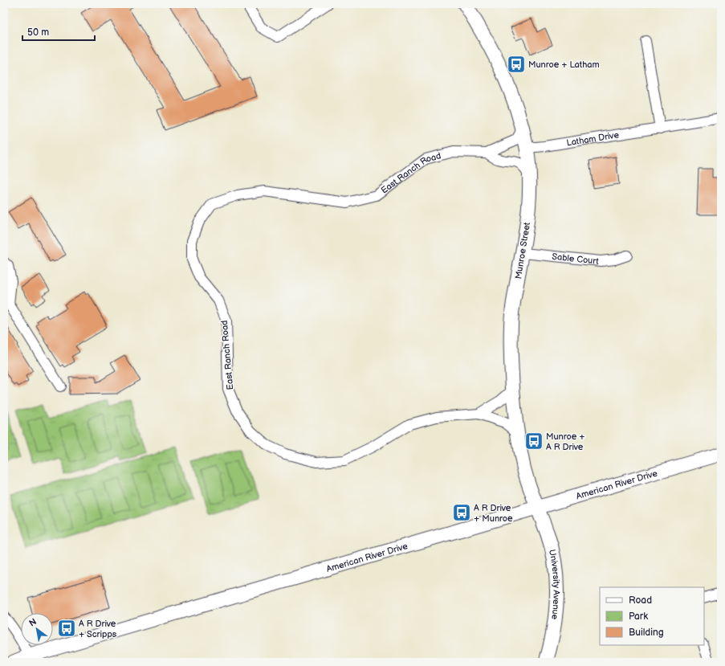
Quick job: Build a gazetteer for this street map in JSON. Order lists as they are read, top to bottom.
{
  "streets": {
    "street": [
      "Latham Drive",
      "East Ranch Road",
      "Munroe Street",
      "Sable Court",
      "American River Drive",
      "University Avenue"
    ]
  },
  "crossings": [
    ["Latham Drive", "Munroe Street"],
    ["East Ranch Road", "Munroe Street"],
    ["Munroe Street", "Sable Court"],
    ["Munroe Street", "American River Drive"],
    ["Munroe Street", "University Avenue"],
    ["American River Drive", "University Avenue"]
  ],
  "places": {
    "bus stop": [
      "Munroe + Latham",
      "Munroe + A R Drive",
      "A R Drive + Munroe",
      "A R Drive + Scripps"
    ]
  },
  "legend": ["Road", "Park", "Building"],
  "scale_bar": "50 m",
  "north": "top left"
}
